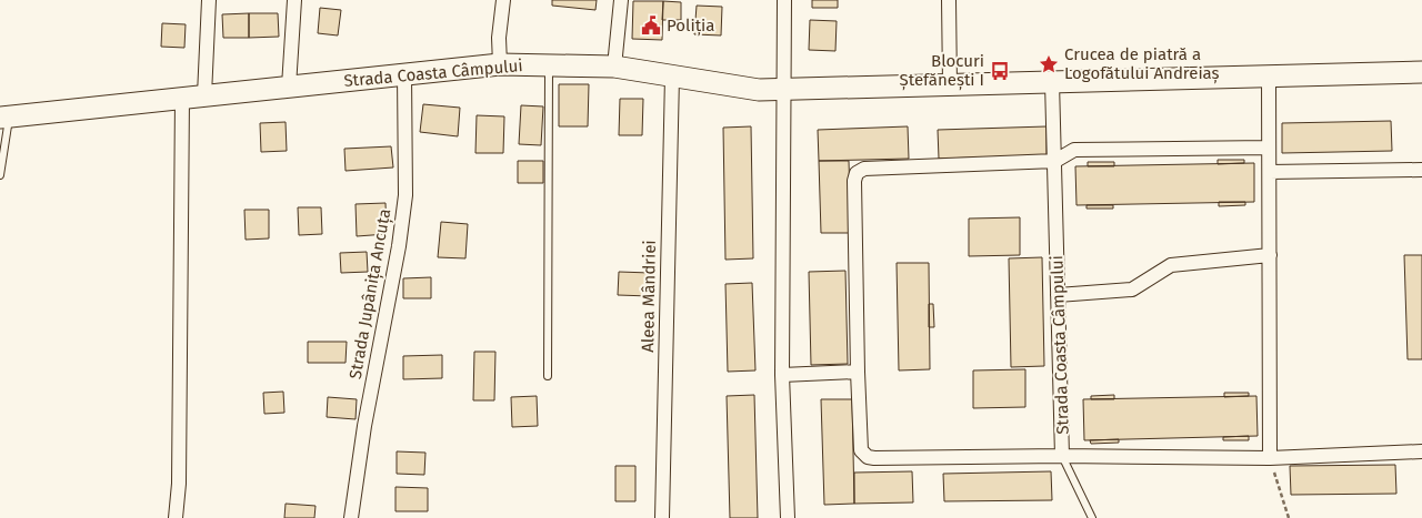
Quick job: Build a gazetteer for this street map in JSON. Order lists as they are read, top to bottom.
{
  "streets": {
    "street": ["Strada Coasta Câmpului", "Strada Jupânița Ancuța", "Aleea Mândriei"]
  },
  "crossings": [
    ["Strada Coasta Câmpului", "Strada Jupânița Ancuța"],
    ["Strada Coasta Câmpului", "Aleea Mândriei"]
  ],
  "places": {
    "public building": ["Poliția"],
    "place": ["Crucea de piatră a Logofătului Andreiaș"],
    "bus stop": ["Blocuri Ștefănești I"]
  }
}
